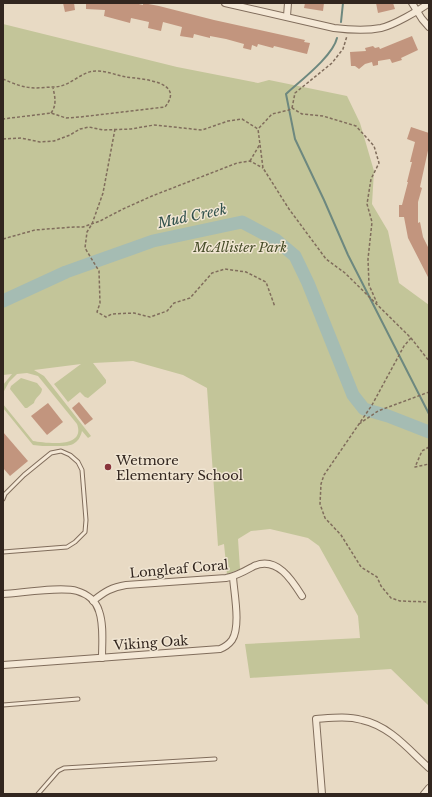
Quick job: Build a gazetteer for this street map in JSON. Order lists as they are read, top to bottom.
{
  "streets": {
    "street": ["Longleaf Coral", "Viking Oak"]
  },
  "crossings": [
    ["Longleaf Coral", "Viking Oak"]
  ],
  "water": ["Mud Creek"],
  "parks": ["McAllister Park"],
  "places": ["Wetmore Elementary School"]
}
